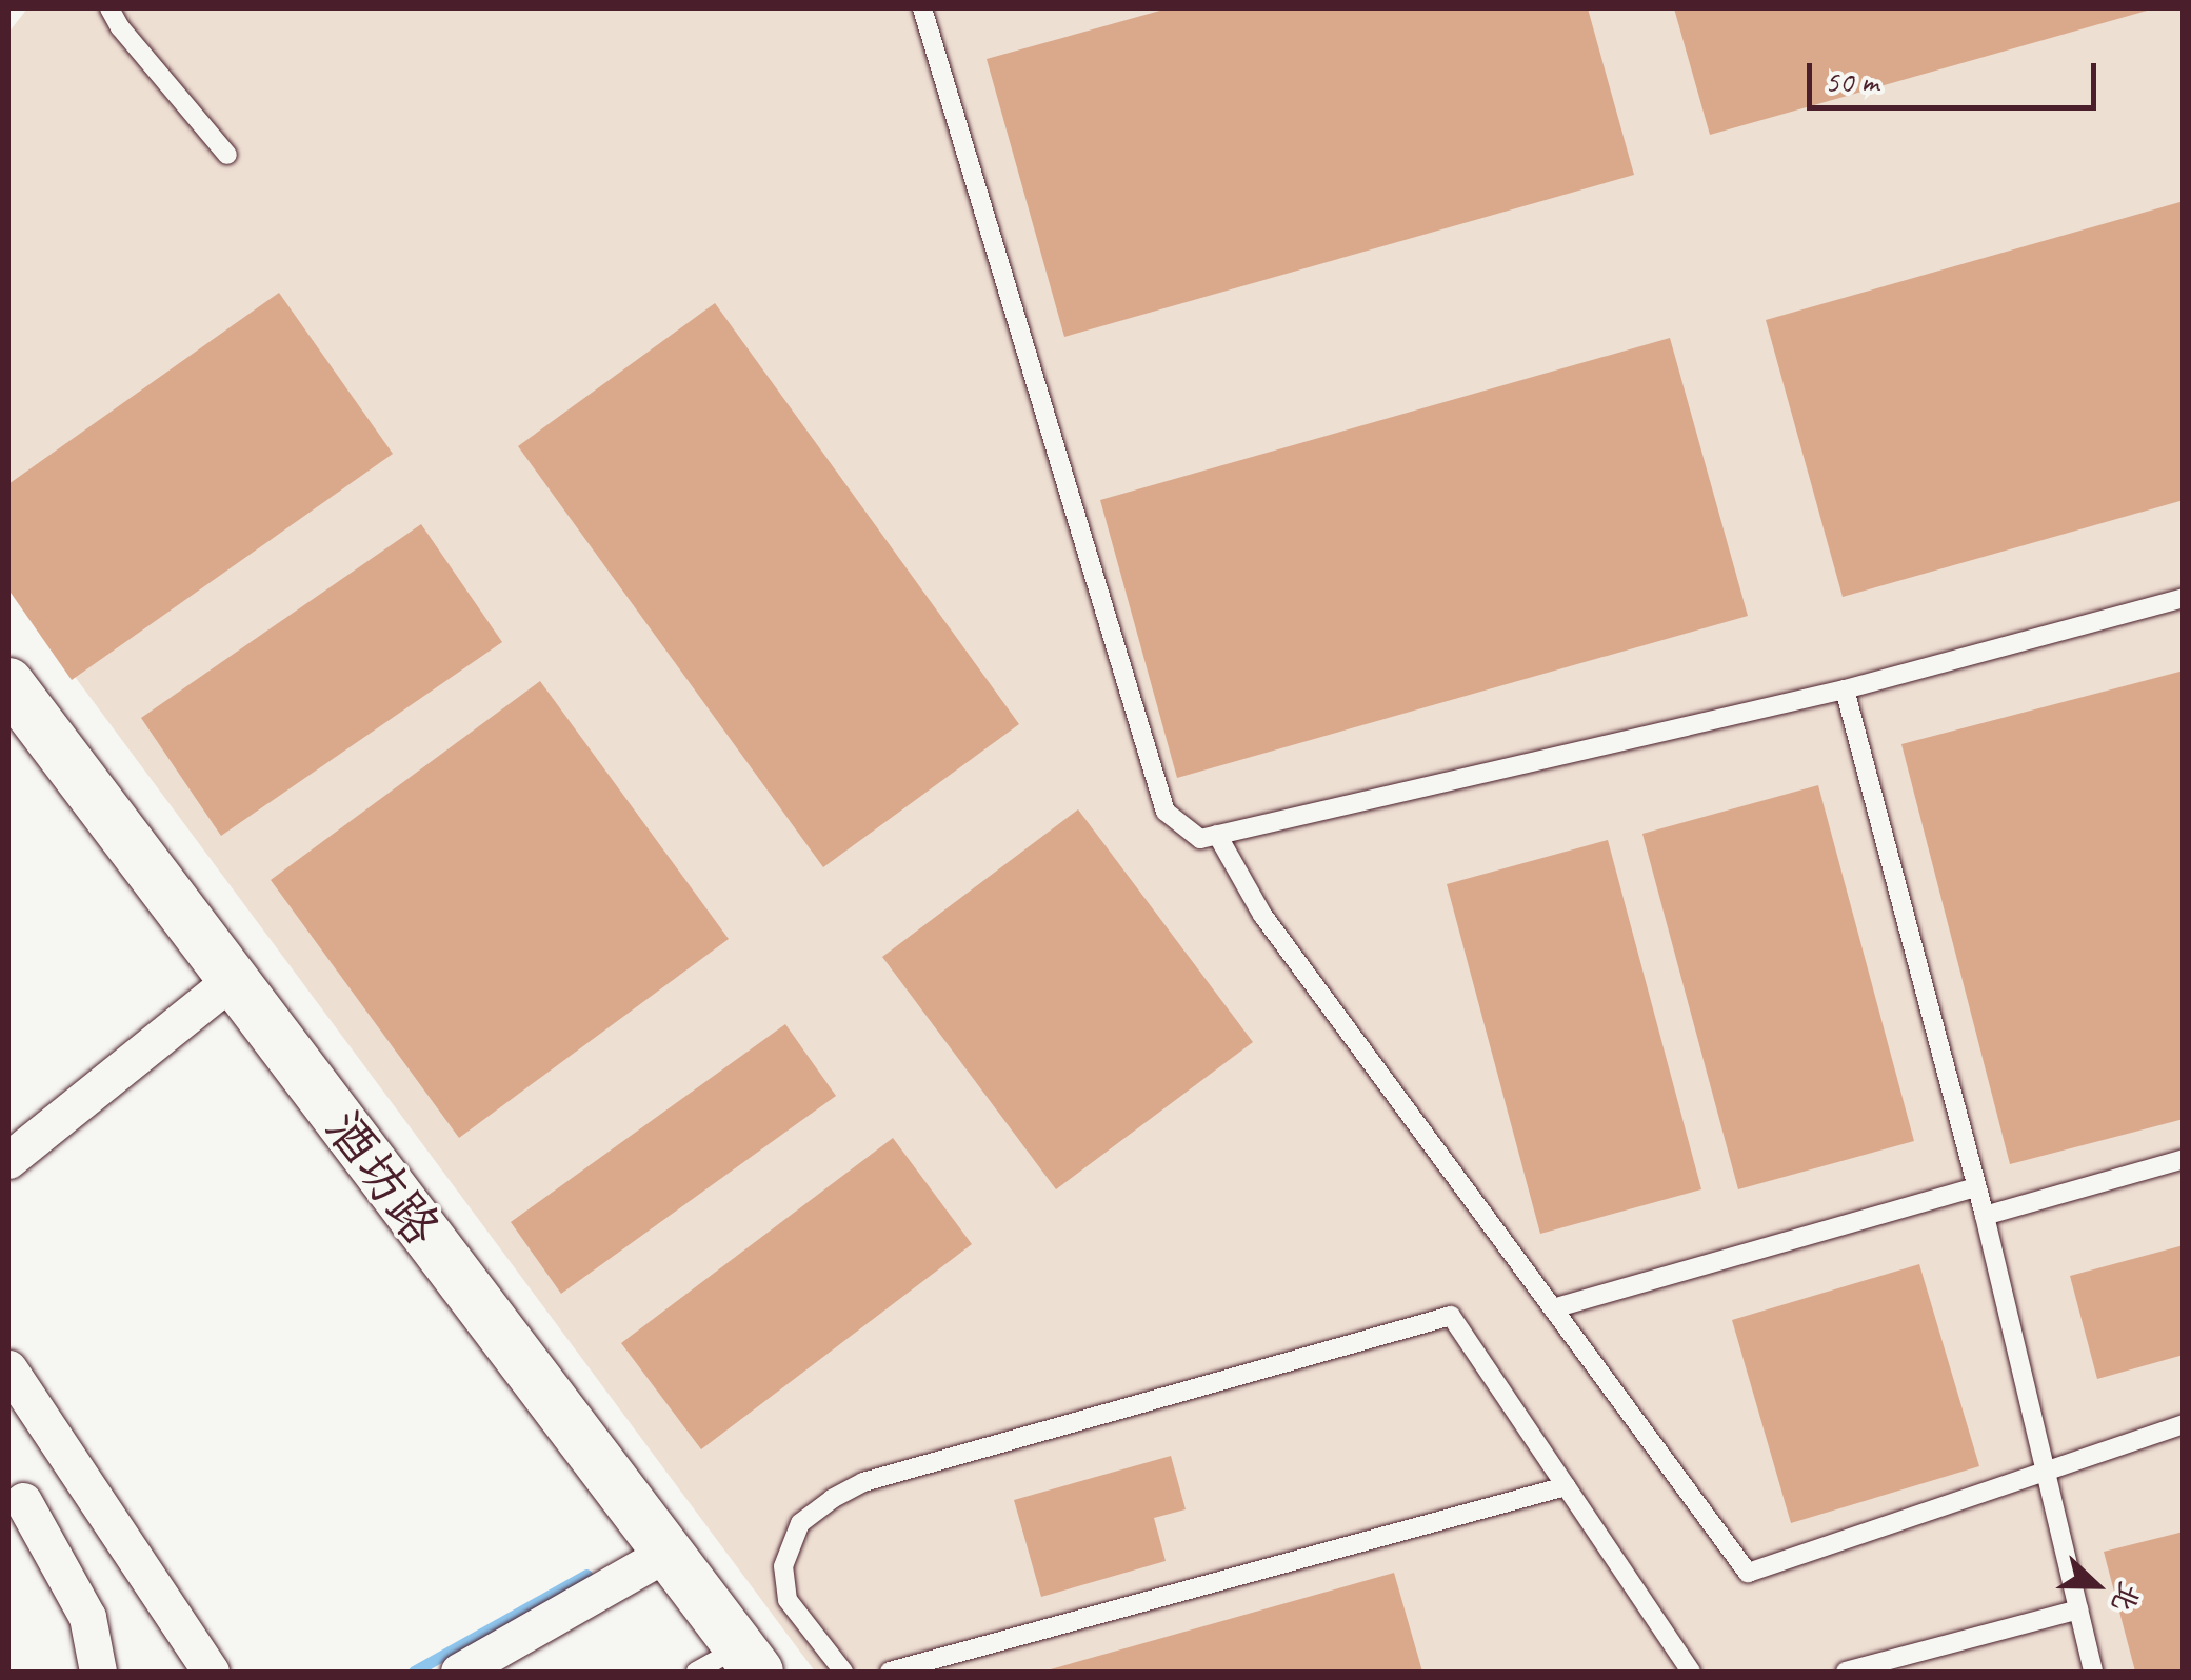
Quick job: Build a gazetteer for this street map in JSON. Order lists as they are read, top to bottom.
{
  "streets": {
    "street": ["酒坊路"]
  },
  "scale_bar": "50 m",
  "north": "right"
}
